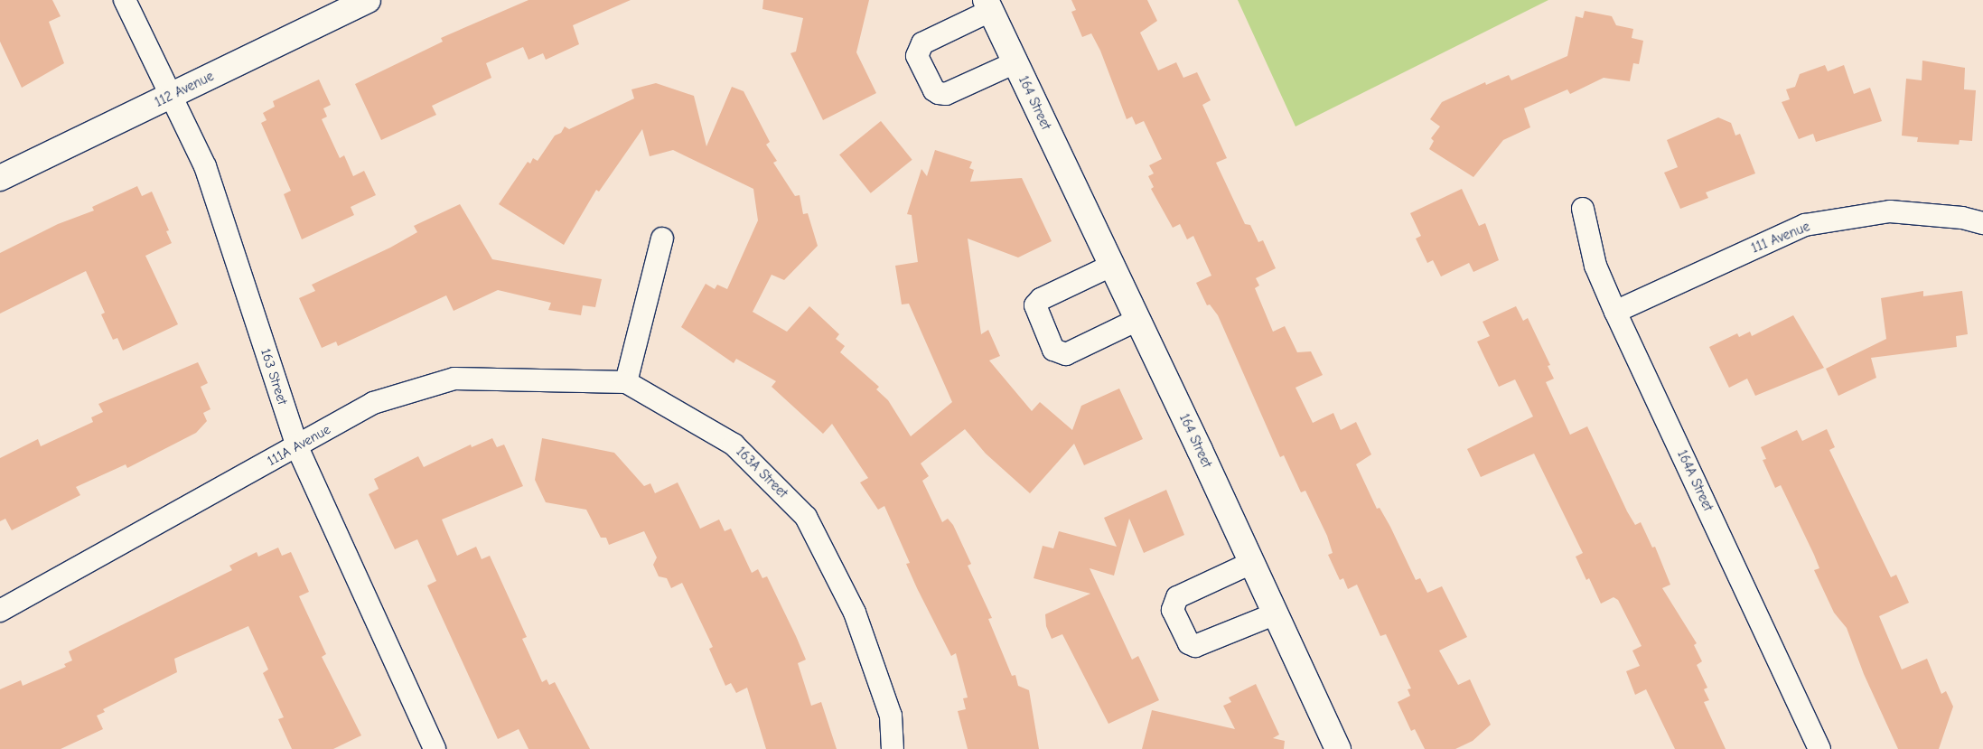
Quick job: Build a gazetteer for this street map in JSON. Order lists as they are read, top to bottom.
{
  "streets": {
    "street": [
      "112 Avenue",
      "164 Street",
      "111 Avenue",
      "163 Street",
      "111A Avenue",
      "163A Street",
      "164A Street"
    ]
  },
  "crossings": [
    ["112 Avenue", "163 Street"],
    ["111 Avenue", "164A Street"],
    ["163 Street", "111A Avenue"],
    ["111A Avenue", "163A Street"]
  ]
}
